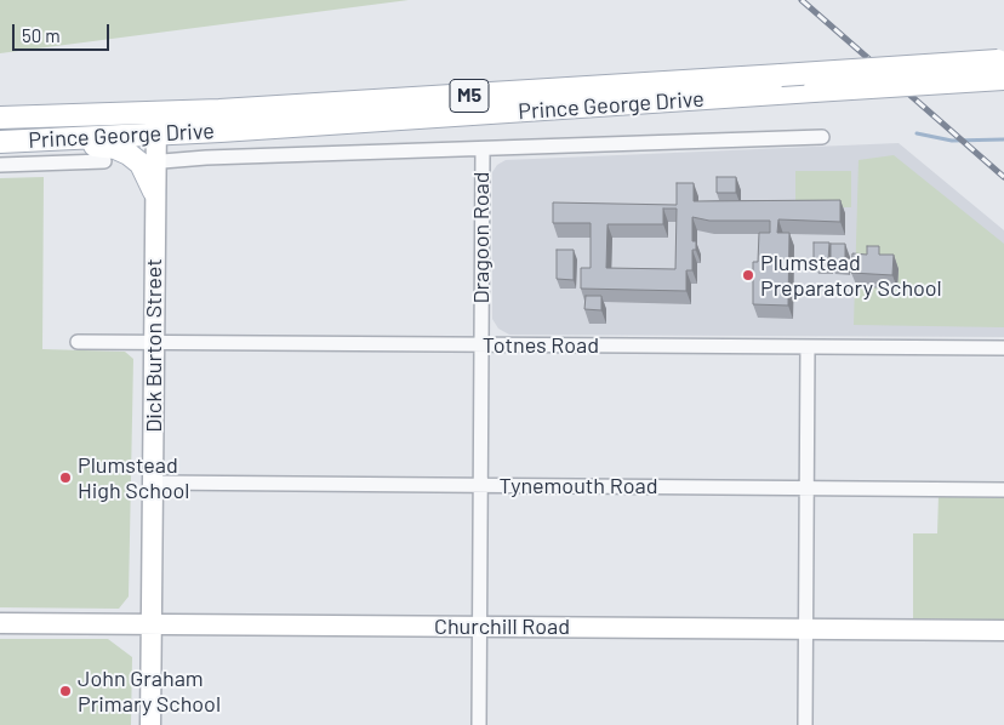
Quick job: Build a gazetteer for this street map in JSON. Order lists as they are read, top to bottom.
{
  "streets": {
    "main road": ["M5", "Prince George Drive"],
    "street": [
      "Dragoon Road",
      "Dick Burton Street",
      "Totnes Road",
      "Tynemouth Road",
      "Churchill Road"
    ]
  },
  "crossings": [
    ["Prince George Drive", "Dragoon Road"],
    ["Dragoon Road", "Totnes Road"],
    ["Dragoon Road", "Tynemouth Road"],
    ["Dragoon Road", "Churchill Road"],
    ["Dick Burton Street", "Totnes Road"],
    ["Dick Burton Street", "Tynemouth Road"],
    ["Dick Burton Street", "Churchill Road"]
  ],
  "places": ["Plumstead Preparatory School", "Plumstead High School", "John Graham Primary School"],
  "scale_bar": "50 m"
}
